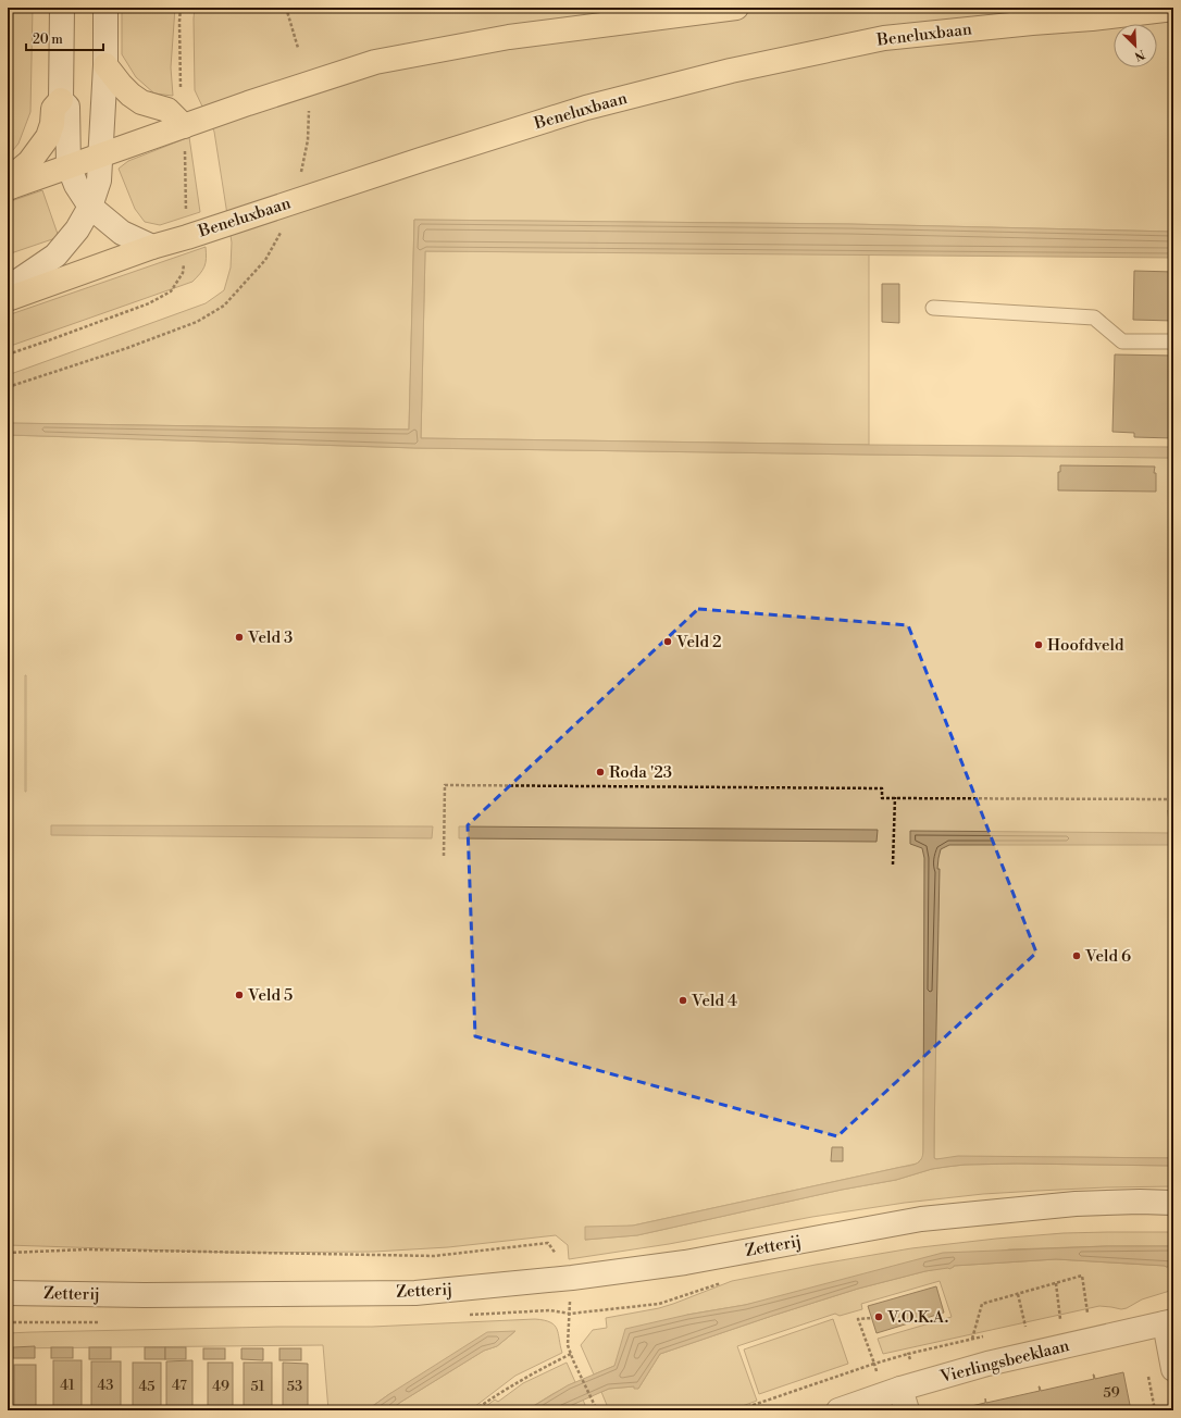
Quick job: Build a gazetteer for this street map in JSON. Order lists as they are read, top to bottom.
{
  "streets": {
    "main road": ["Beneluxbaan"],
    "street": ["Zetterij", "Vierlingsbeeklaan"]
  },
  "places": [
    "Veld 3",
    "Veld 2",
    "Hoofdveld",
    "Roda '23",
    "Veld 6",
    "Veld 5",
    "Veld 4",
    "V.O.K.A."
  ],
  "house_numbers": [
    "41",
    "43",
    "47",
    "45",
    "49",
    "51",
    "53",
    "59"
  ],
  "scale_bar": "20 m",
  "north": "bottom right"
}
